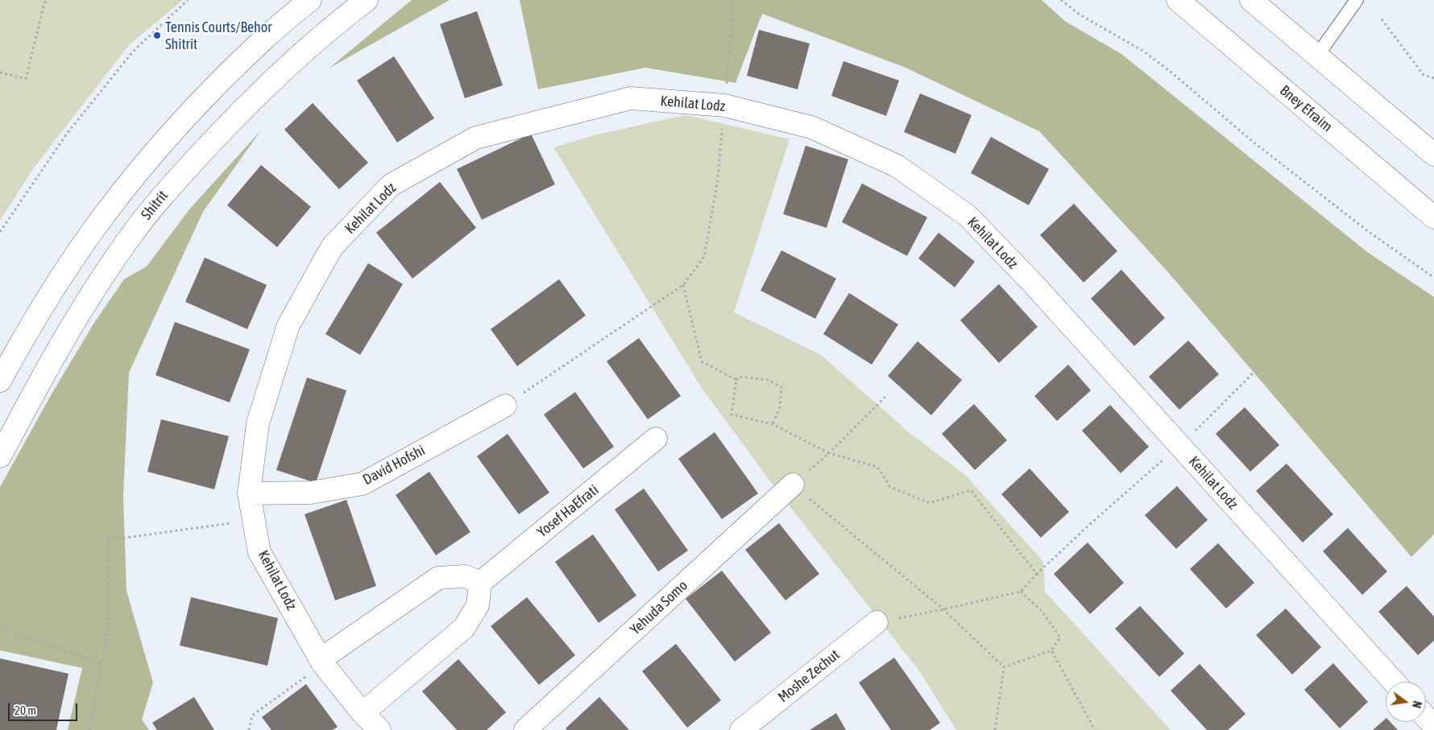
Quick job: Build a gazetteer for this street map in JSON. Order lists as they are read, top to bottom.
{
  "streets": {
    "street": [
      "Kehilat Lodz",
      "Bney Efraim",
      "Shitrit",
      "David Hofshi",
      "Yosef HaEfrati",
      "Yehuda Somo",
      "Moshe Zechut"
    ]
  },
  "crossings": [
    ["Kehilat Lodz", "David Hofshi"]
  ],
  "places": ["Tennis Courts/Behor Shitrit"],
  "scale_bar": "20 m",
  "north": "right"
}
